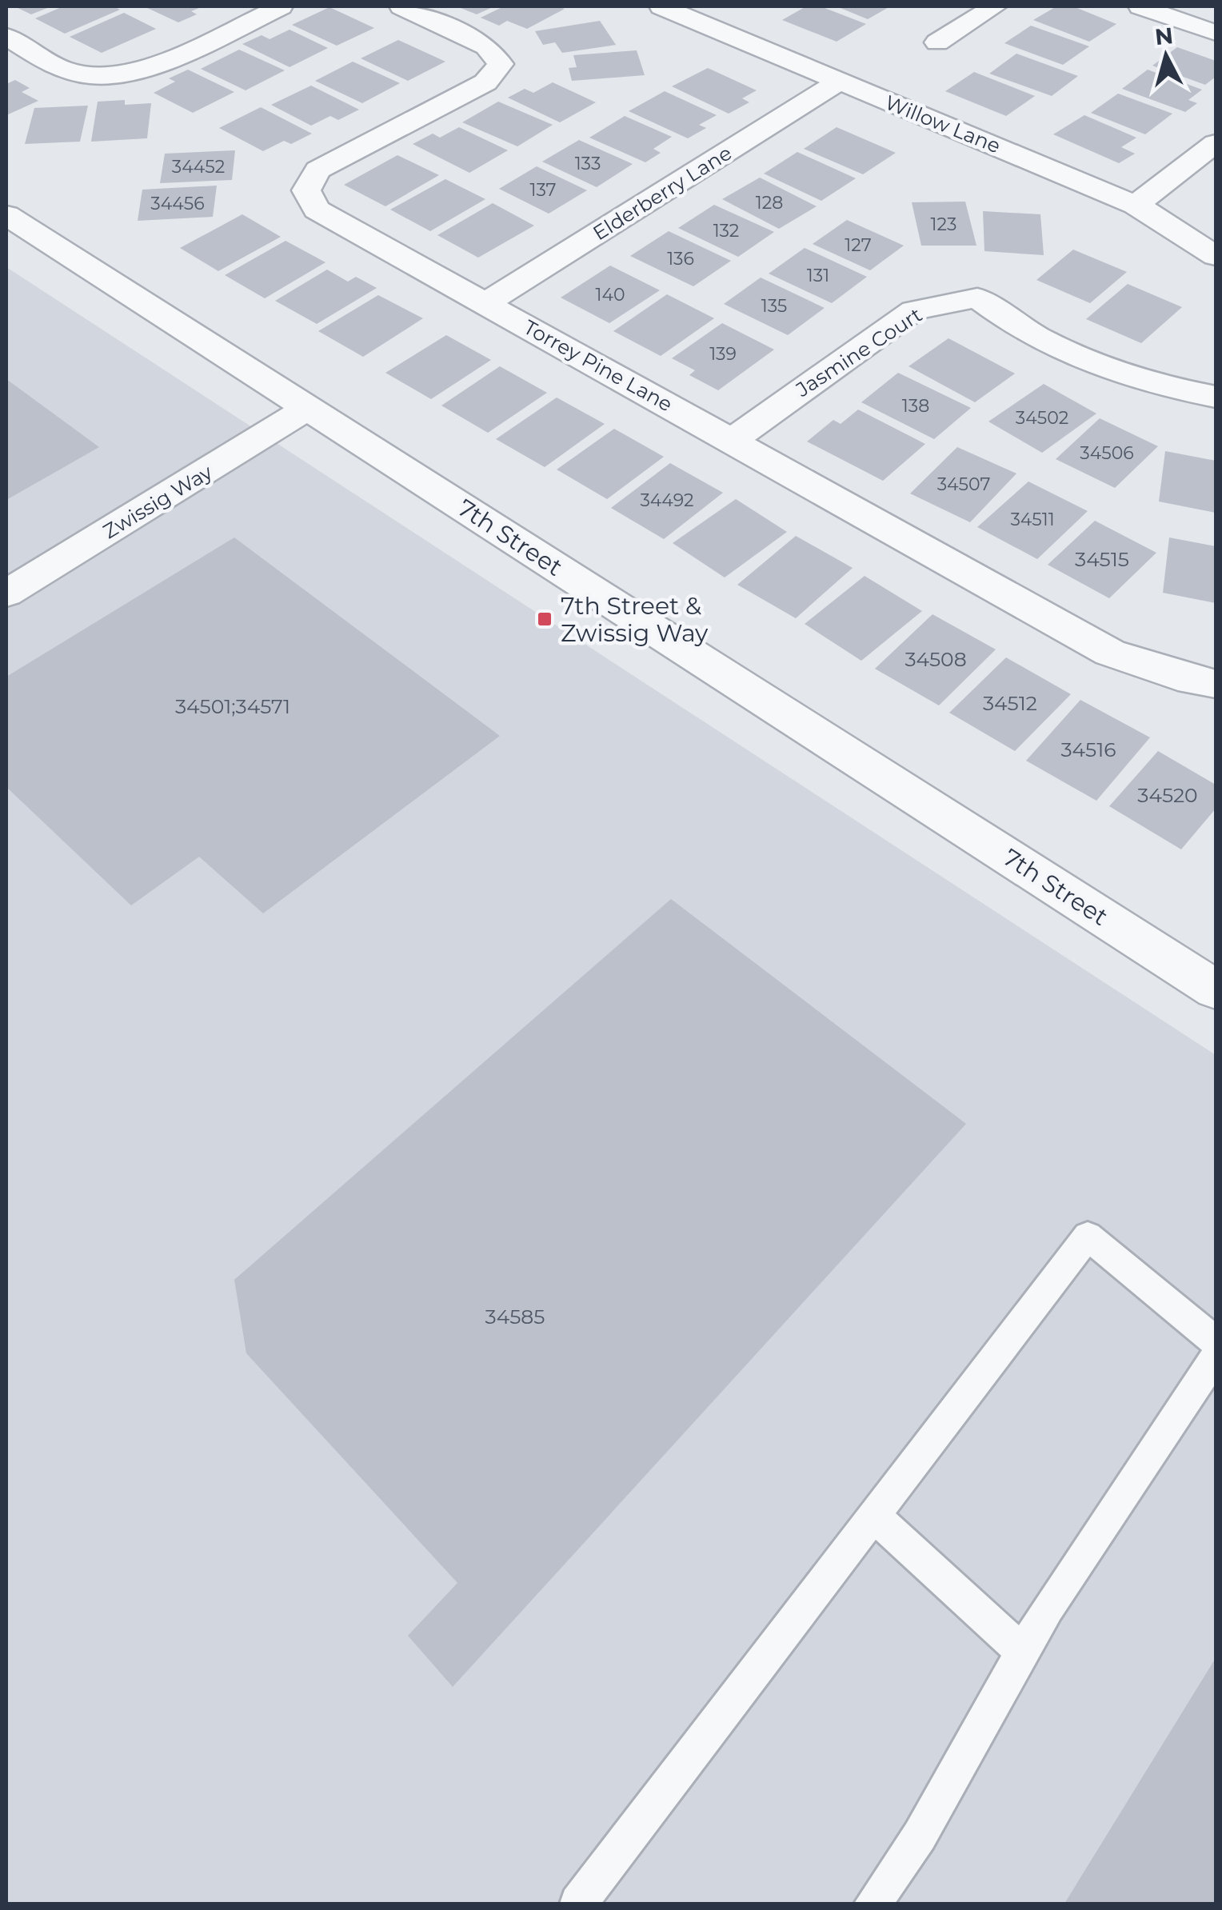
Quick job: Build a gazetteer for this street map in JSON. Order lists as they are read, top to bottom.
{
  "streets": {
    "street": [
      "Willow Lane",
      "Elderberry Lane",
      "Jasmine Court",
      "Torrey Pine Lane",
      "Zwissig Way",
      "7th Street"
    ]
  },
  "crossings": [
    ["Willow Lane", "Elderberry Lane"],
    ["Elderberry Lane", "Torrey Pine Lane"],
    ["Jasmine Court", "Torrey Pine Lane"],
    ["Zwissig Way", "7th Street"]
  ],
  "places": {
    "transit": ["7th Street & Zwissig Way"]
  },
  "house_numbers": [
    "133",
    "34452",
    "137",
    "128",
    "34456",
    "123",
    "132",
    "127",
    "136",
    "131",
    "140",
    "135",
    "139",
    "138",
    "34502",
    "34506",
    "34507",
    "34492",
    "34511",
    "34515",
    "34508",
    "34512",
    "34501;34571",
    "34516",
    "34520",
    "34585"
  ],
  "north": "top"
}
